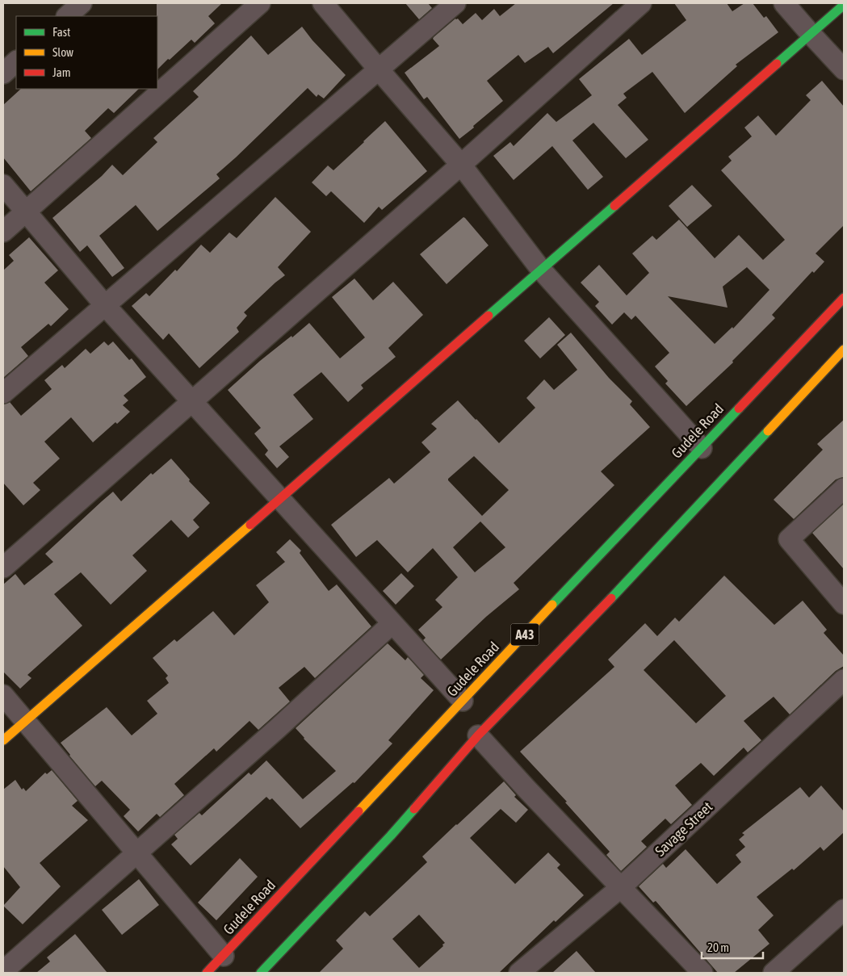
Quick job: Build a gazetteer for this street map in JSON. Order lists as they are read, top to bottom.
{
  "streets": {
    "main road": ["Gudele Road", "A43"],
    "street": ["Savage Street"]
  },
  "legend": ["Fast", "Slow", "Jam"],
  "scale_bar": "20 m"
}
